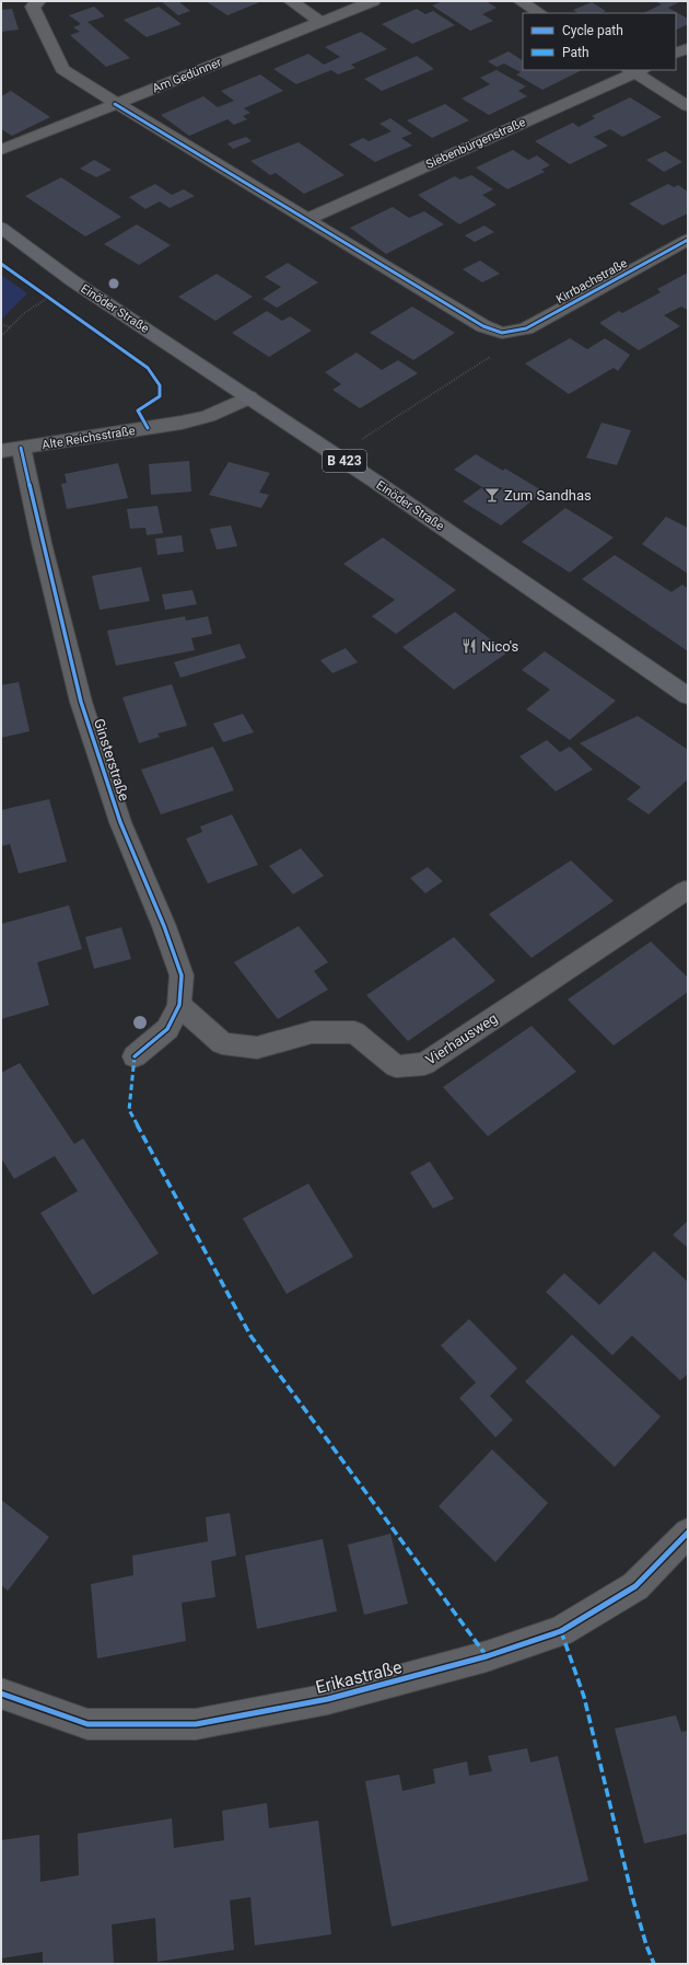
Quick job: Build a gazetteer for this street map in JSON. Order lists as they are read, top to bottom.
{
  "streets": {
    "main road": ["Einöder Straße", "B 423"],
    "street": [
      "Am Gedünner",
      "Siebenbürgenstraße",
      "Kirrbachstraße",
      "Alte Reichsstraße",
      "Ginsterstraße",
      "Vierhausweg",
      "Erikastraße"
    ]
  },
  "crossings": [
    ["Einöder Straße", "Alte Reichsstraße"],
    ["Alte Reichsstraße", "Ginsterstraße"],
    ["Ginsterstraße", "Vierhausweg"]
  ],
  "places": {
    "bar": ["Zum Sandhas"],
    "restaurant": ["Nico's"]
  },
  "legend": ["Cycle path", "Path"]
}
